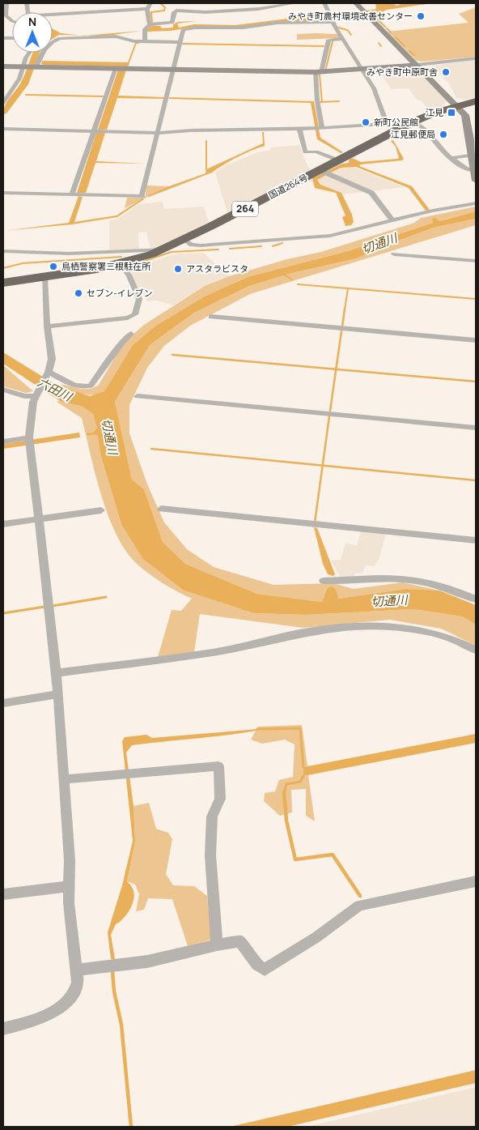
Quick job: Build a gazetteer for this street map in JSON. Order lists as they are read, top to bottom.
{
  "streets": {
    "highway": ["国道264号", "264"]
  },
  "water": ["切通川", "六田川"],
  "places": {
    "other": [
      "みやき町農村環境改善センター",
      "みやき町中原町舎",
      "新町公民館",
      "江見郵便局",
      "鳥栖警察署三根駐在所",
      "アスタラビスタ",
      "セブン-イレブン"
    ],
    "transit": ["江見"]
  },
  "north": "top"
}
